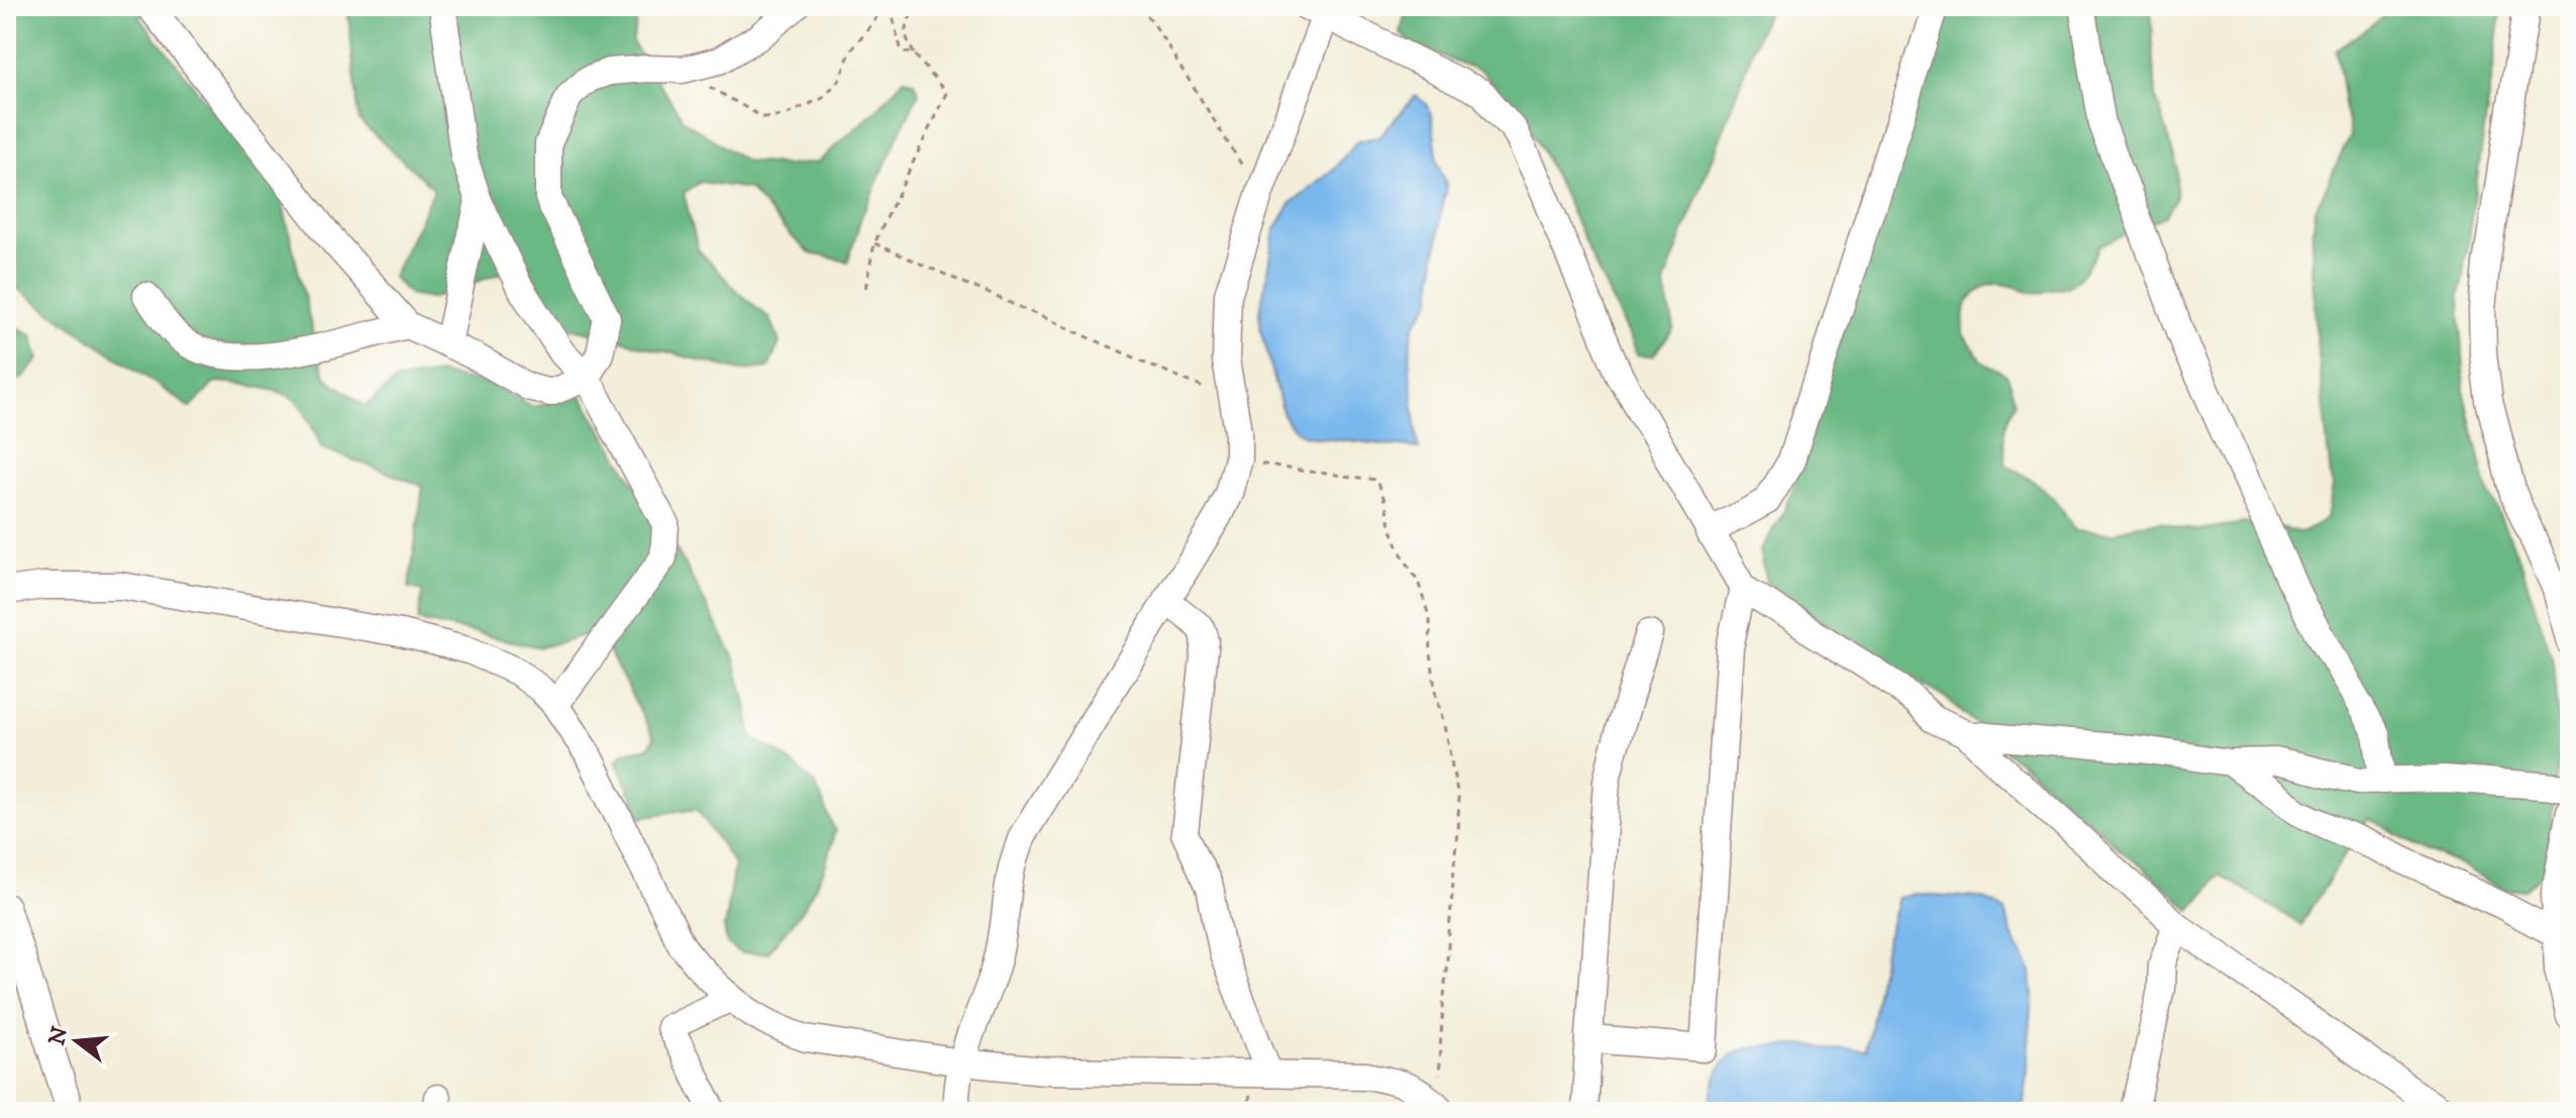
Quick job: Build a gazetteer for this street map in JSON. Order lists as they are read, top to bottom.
{
  "north": "left"
}
